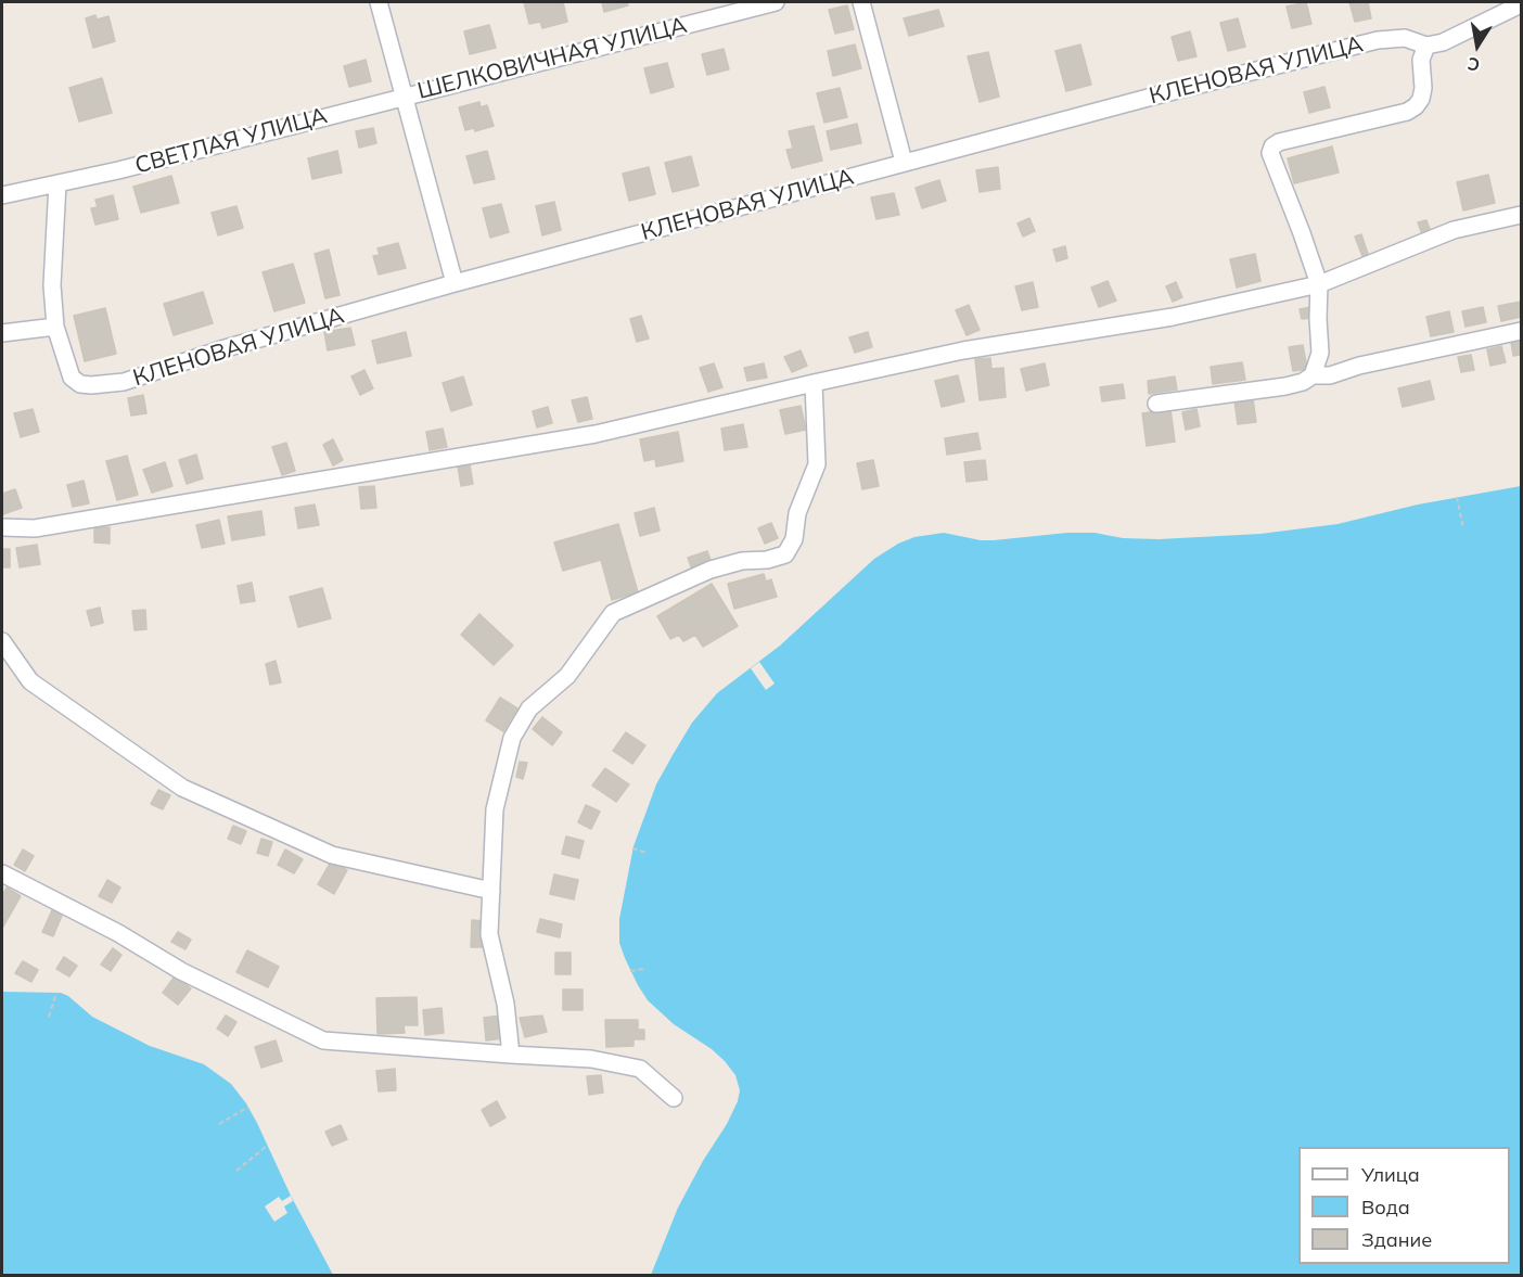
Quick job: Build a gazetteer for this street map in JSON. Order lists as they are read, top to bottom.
{
  "streets": {
    "street": ["ШЕЛКОВИЧНАЯ УЛИЦА", "КЛЕНОВАЯ УЛИЦА", "СВЕТЛАЯ УЛИЦА"]
  },
  "crossings": [
    ["ШЕЛКОВИЧНАЯ УЛИЦА", "СВЕТЛАЯ УЛИЦА"]
  ],
  "legend": ["Улица", "Вода", "Здание"],
  "north": "bottom"
}
